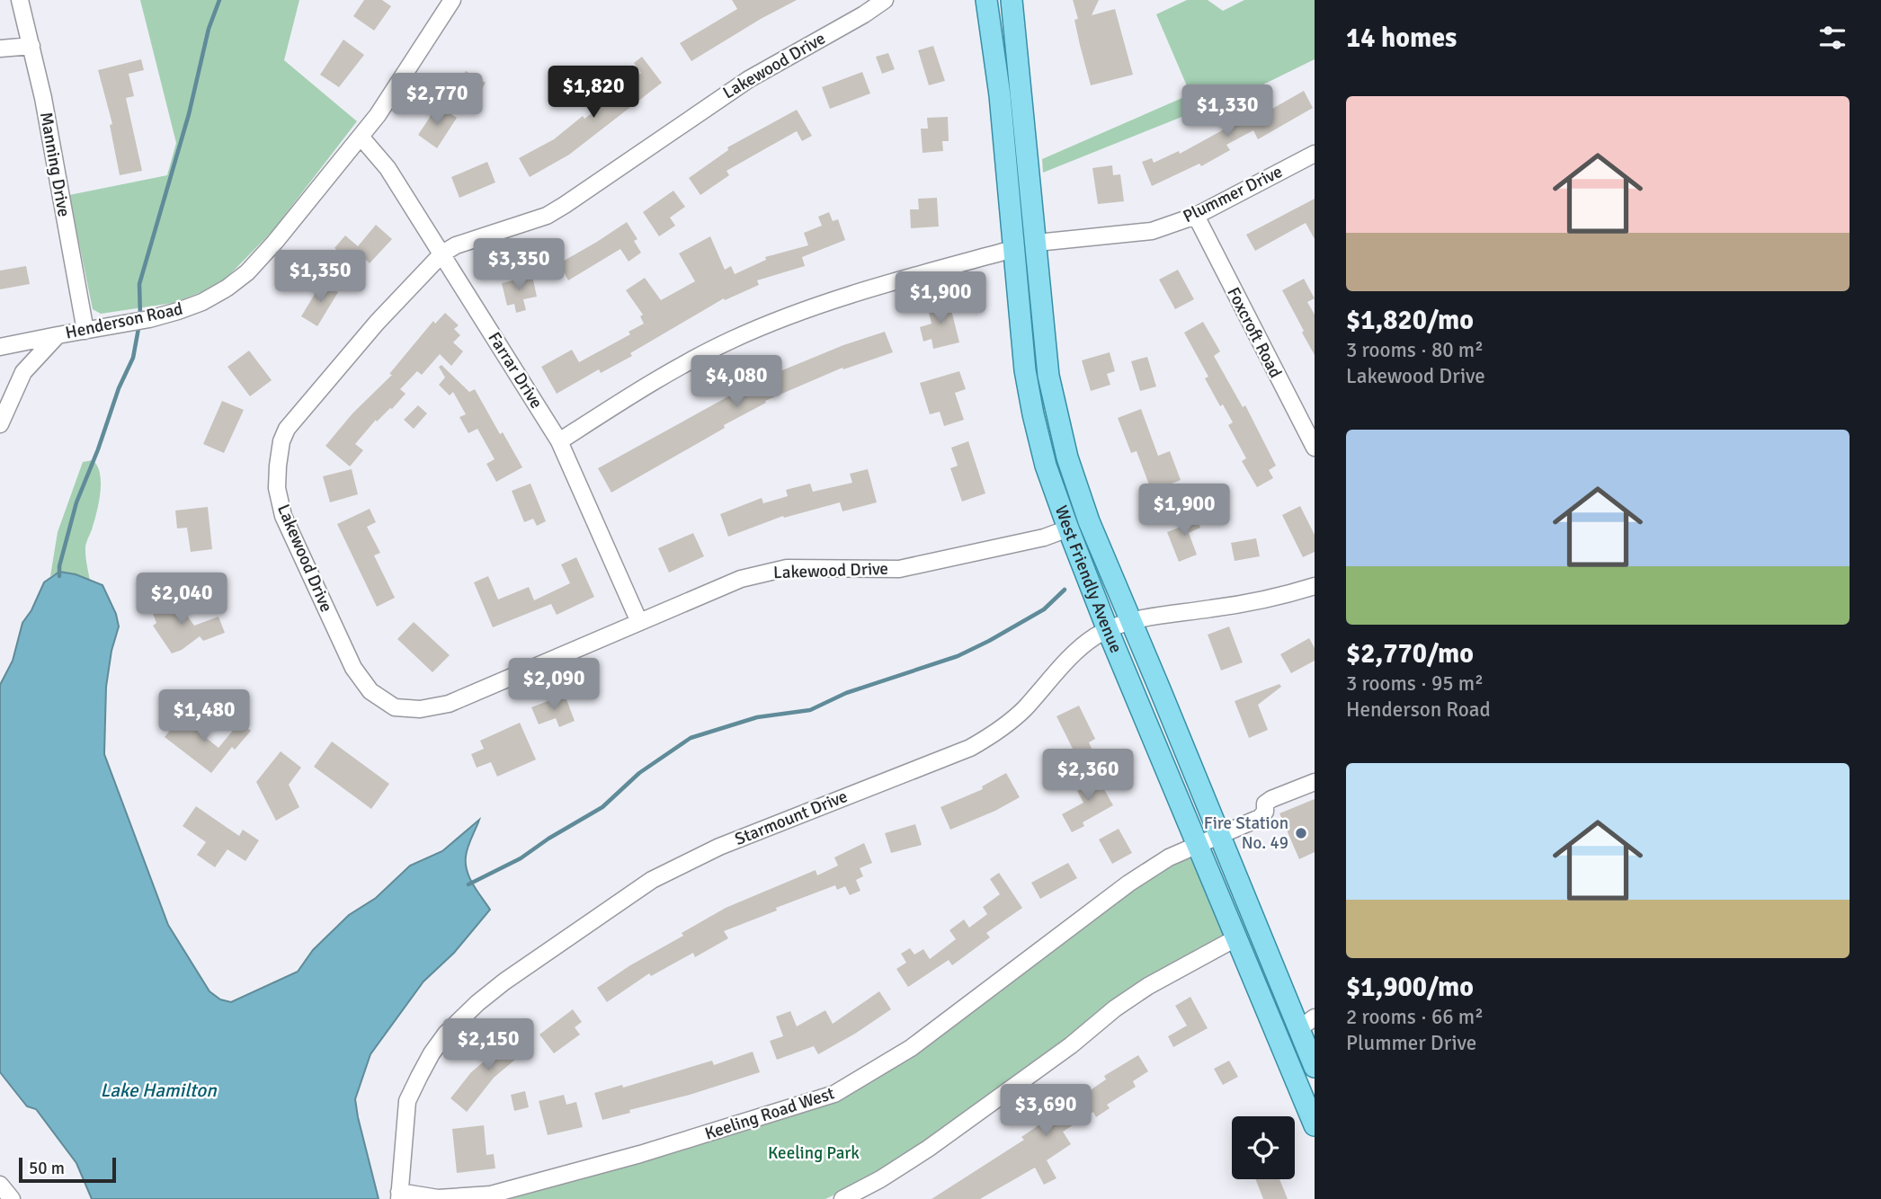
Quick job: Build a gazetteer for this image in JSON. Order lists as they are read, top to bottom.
{
  "streets": {
    "main road": ["West Friendly Avenue"],
    "street": [
      "Lakewood Drive",
      "Manning Drive",
      "Plummer Drive",
      "Henderson Road",
      "Foxcroft Road",
      "Farrar Drive",
      "Starmount Drive",
      "Keeling Road West"
    ]
  },
  "crossings": [
    ["Lakewood Drive", "Farrar Drive"],
    ["Lakewood Drive", "West Friendly Avenue"],
    ["Manning Drive", "Henderson Road"],
    ["Plummer Drive", "Foxcroft Road"],
    ["Plummer Drive", "West Friendly Avenue"],
    ["Henderson Road", "Farrar Drive"],
    ["West Friendly Avenue", "Starmount Drive"],
    ["West Friendly Avenue", "Keeling Road West"],
    ["Starmount Drive", "Keeling Road West"]
  ],
  "water": ["Lake Hamilton"],
  "parks": ["Keeling Park"],
  "places": ["Fire Station No. 49"],
  "scale_bar": "50 m",
  "page": {
    "heading": "14 homes",
    "price": [
      "$1,820",
      "$2,770",
      "$1,330",
      "$3,350",
      "$1,350",
      "$1,900",
      "$4,080",
      "$1,900",
      "$2,040",
      "$2,090",
      "$1,480",
      "$2,360",
      "$2,150",
      "$3,690"
    ],
    "list": [
      {
        "name": "$1,820/mo",
        "note": "3 rooms · 80 m² · Lakewood Drive"
      },
      {
        "name": "$2,770/mo",
        "note": "3 rooms · 95 m² · Henderson Road"
      },
      {
        "name": "$1,900/mo",
        "note": "2 rooms · 66 m² · Plummer Drive"
      }
    ],
    "scale": "50 m"
  }
}
